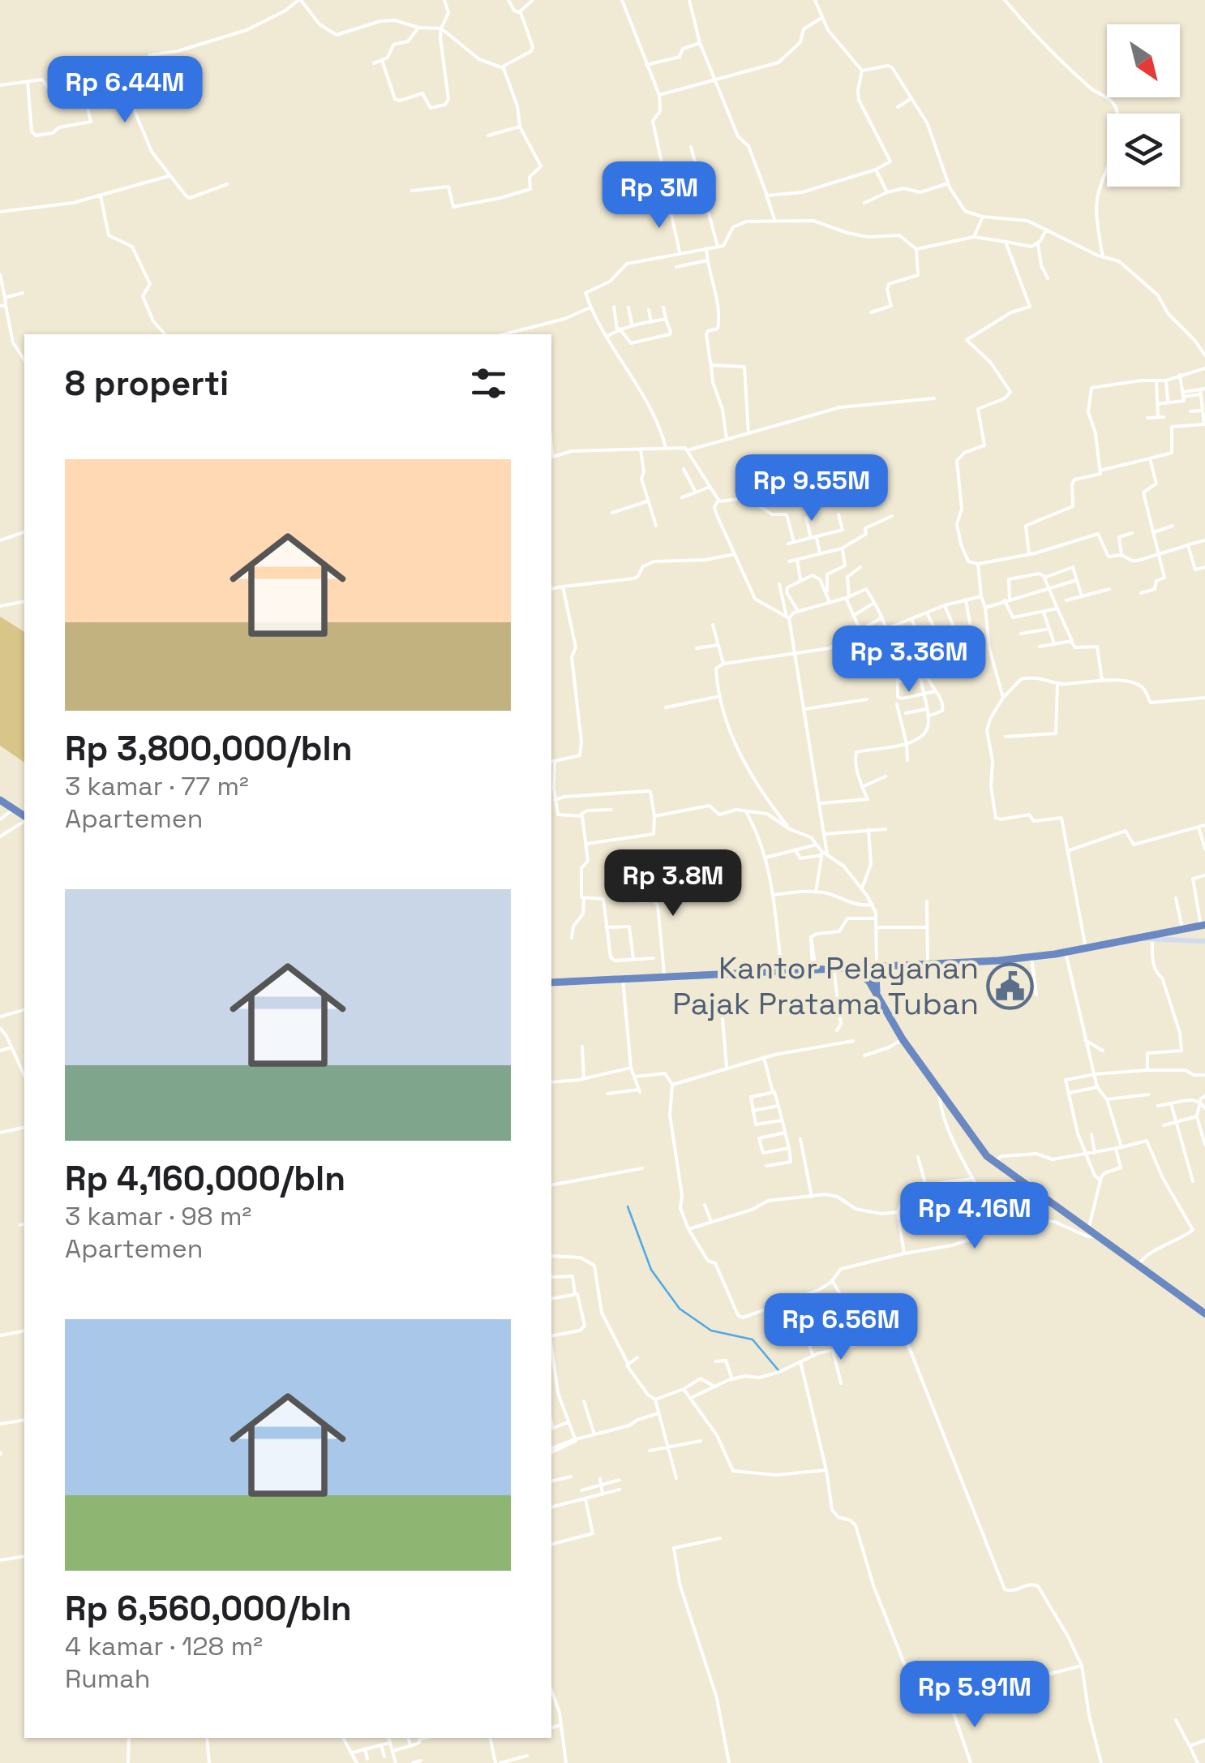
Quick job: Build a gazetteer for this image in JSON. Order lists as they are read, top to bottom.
{
  "places": {
    "public building": ["Kantor Pelayanan Pajak Pratama Tuban"]
  },
  "north": "bottom right",
  "page": {
    "price": [
      "Rp 6.44M",
      "Rp 3M",
      "Rp 9.55M",
      "Rp 3.36M",
      "Rp 3.8M",
      "Rp 4.16M",
      "Rp 6.56M",
      "Rp 5.91M"
    ],
    "heading": "8 properti",
    "list": [
      {
        "name": "Rp 3,800,000/bln",
        "note": "3 kamar · 77 m² · Apartemen"
      },
      {
        "name": "Rp 4,160,000/bln",
        "note": "3 kamar · 98 m² · Apartemen"
      },
      {
        "name": "Rp 6,560,000/bln",
        "note": "4 kamar · 128 m² · Rumah"
      }
    ]
  }
}
